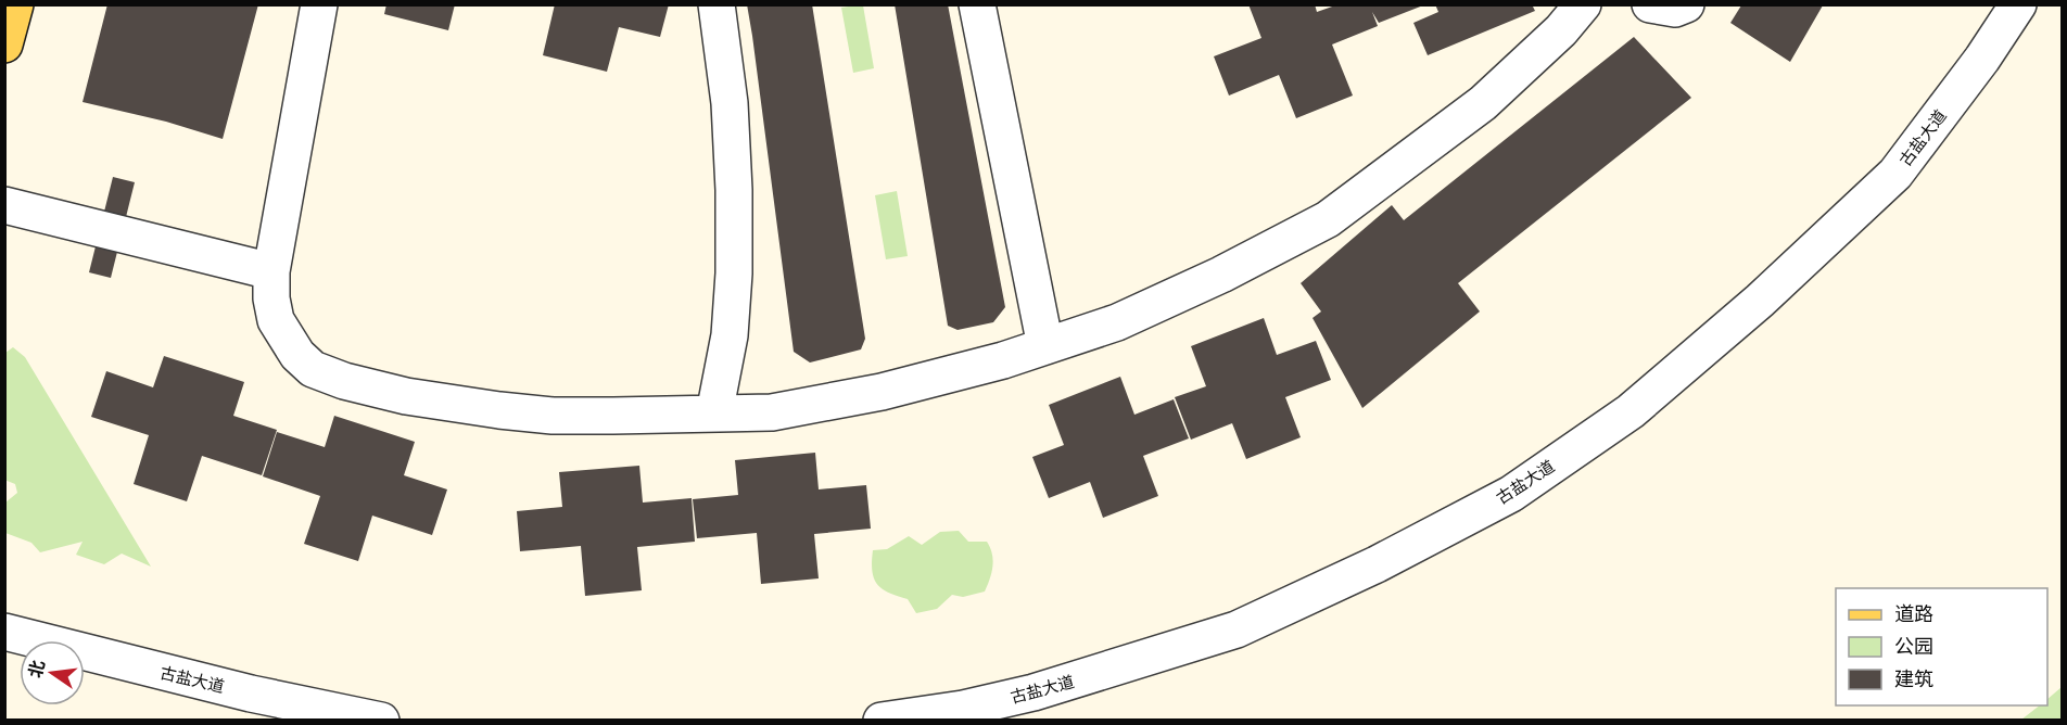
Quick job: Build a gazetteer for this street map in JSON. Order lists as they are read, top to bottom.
{
  "streets": {
    "street": ["古盐大道"]
  },
  "legend": ["道路", "公园", "建筑"],
  "north": "left"
}
